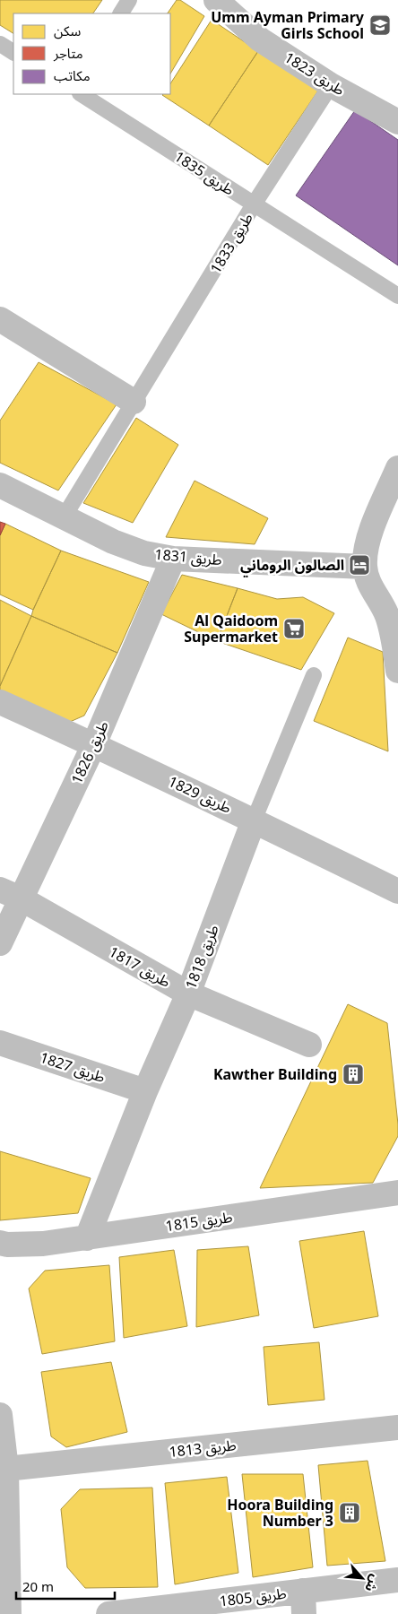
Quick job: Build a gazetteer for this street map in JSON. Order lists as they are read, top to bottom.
{
  "streets": {
    "street": [
      "طريق 1823",
      "طريق 1831",
      "طريق 1826",
      "طريق 1829",
      "طريق 1818",
      "طريق 1817",
      "طريق 1827",
      "طريق 1815",
      "طريق 1813",
      "طريق 1805"
    ],
    "lane": ["طريق 1835", "طريق 1833"]
  },
  "crossings": [
    ["طريق 1823", "طريق 1833"],
    ["طريق 1835", "طريق 1833"],
    ["طريق 1833", "طريق 1831"],
    ["طريق 1831", "طريق 1826"],
    ["طريق 1826", "طريق 1829"],
    ["طريق 1826", "طريق 1817"],
    ["طريق 1829", "طريق 1818"],
    ["طريق 1818", "طريق 1817"],
    ["طريق 1818", "طريق 1827"],
    ["طريق 1818", "طريق 1815"]
  ],
  "places": {
    "school or university": ["Umm Ayman Primary Girls School"],
    "hotel": ["الصالون الروماني"],
    "supermarket": ["Al Qaidoom Supermarket"],
    "building": ["Kawther Building", "Hoora Building Number 3"]
  },
  "legend": ["سكن", "متاجر", "مكاتب"],
  "scale_bar": "20 m",
  "north": "bottom right"
}
